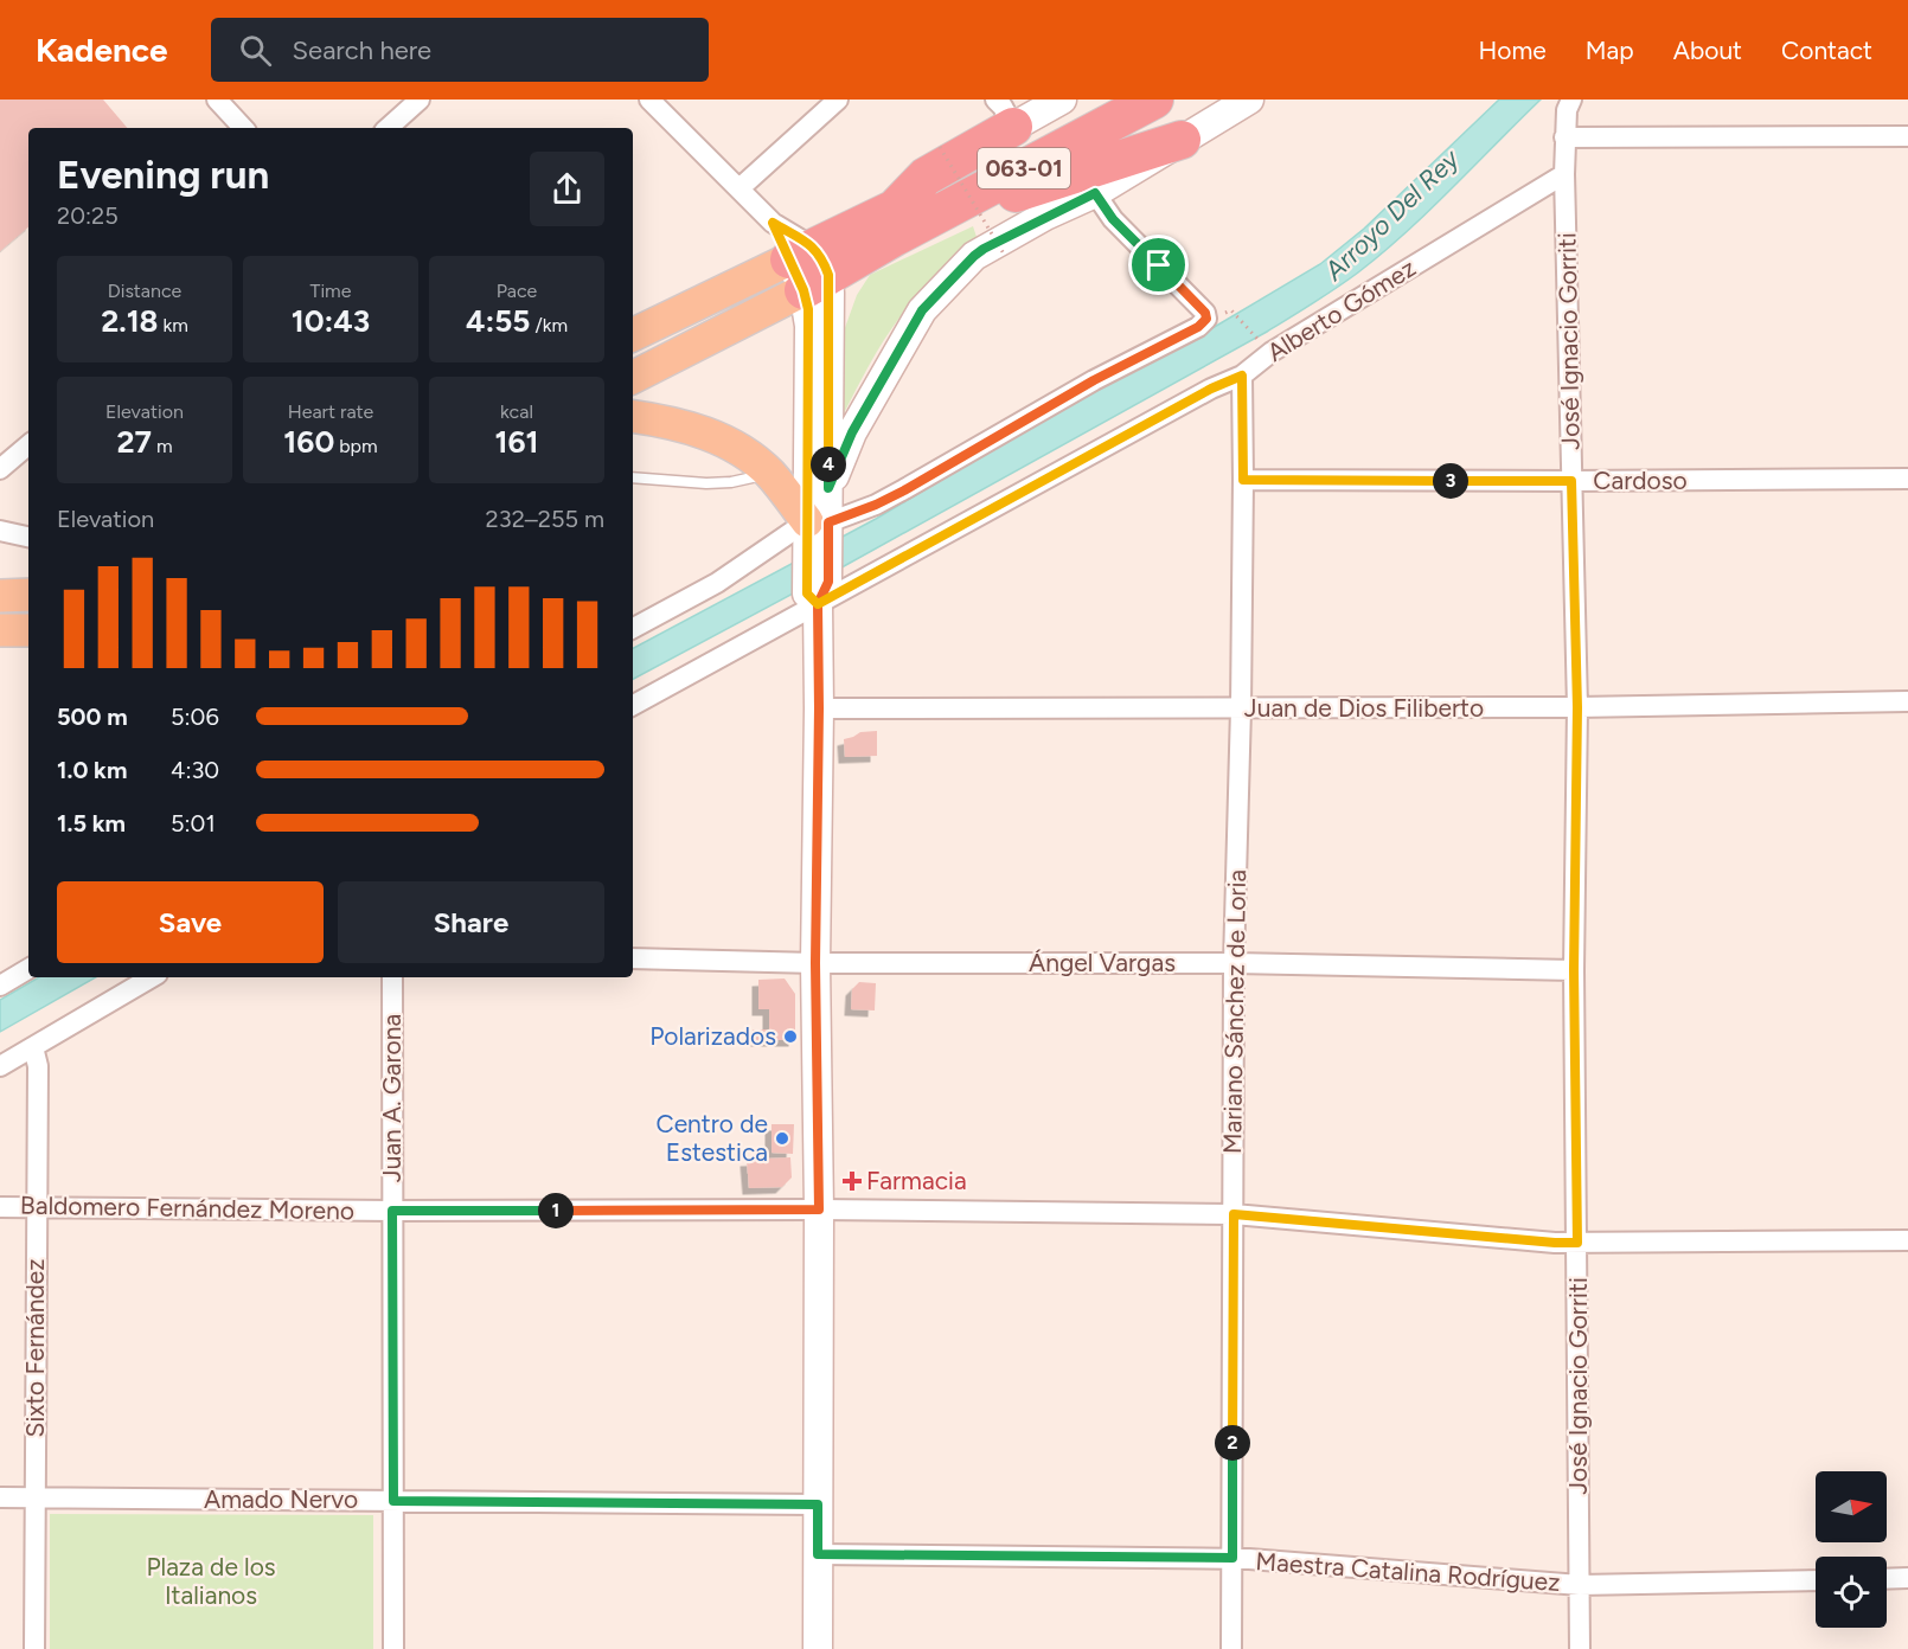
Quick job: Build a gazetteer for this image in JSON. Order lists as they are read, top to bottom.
{
  "streets": {
    "highway": ["063-01"],
    "street": [
      "Alberto Gómez",
      "José Ignacio Gorriti",
      "Cardoso",
      "Juan de Dios Filiberto",
      "Ángel Vargas",
      "Mariano Sánchez de Loria",
      "Juan A. Garona",
      "Baldomero Fernández Moreno",
      "Sixto Fernández",
      "Amado Nervo",
      "Maestra Catalina Rodríguez"
    ]
  },
  "crossings": [
    ["Alberto Gómez", "José Ignacio Gorriti"],
    ["Alberto Gómez", "Mariano Sánchez de Loria"],
    ["José Ignacio Gorriti", "Cardoso"],
    ["José Ignacio Gorriti", "Juan de Dios Filiberto"],
    ["José Ignacio Gorriti", "Ángel Vargas"],
    ["José Ignacio Gorriti", "Baldomero Fernández Moreno"],
    ["José Ignacio Gorriti", "Maestra Catalina Rodríguez"],
    ["Cardoso", "Mariano Sánchez de Loria"],
    ["Juan de Dios Filiberto", "Mariano Sánchez de Loria"],
    ["Ángel Vargas", "Mariano Sánchez de Loria"],
    ["Mariano Sánchez de Loria", "Baldomero Fernández Moreno"],
    ["Mariano Sánchez de Loria", "Maestra Catalina Rodríguez"],
    ["Juan A. Garona", "Baldomero Fernández Moreno"],
    ["Juan A. Garona", "Amado Nervo"],
    ["Baldomero Fernández Moreno", "Sixto Fernández"],
    ["Sixto Fernández", "Amado Nervo"]
  ],
  "water": ["Arroyo Del Rey"],
  "parks": ["Plaza de los Italianos"],
  "places": {
    "other": ["Polarizados", "Centro de Estestica"],
    "health": ["Farmacia"]
  },
  "north": "right",
  "page": {
    "header": "Kadence",
    "search": "Search here",
    "nav": [
      "Home",
      "Map",
      "About",
      "Contact"
    ],
    "heading": ["Evening run", "20:25"],
    "stats": [
      ["Distance", "2.18 km"],
      ["Time", "10:43"],
      ["Pace", "4:55 /km"],
      ["Elevation", "27 m"],
      ["Heart rate", "160 bpm"],
      ["kcal", "161"]
    ],
    "pins": [
      "4",
      "3",
      "1",
      "2"
    ],
    "chart": ["Elevation", "232–255 m"],
    "list": [
      {
        "name": "500 m",
        "note": "5:06"
      },
      {
        "name": "1.0 km",
        "note": "4:30"
      },
      {
        "name": "1.5 km",
        "note": "5:01"
      }
    ],
    "buttons": ["Save", "Share"]
  }
}
